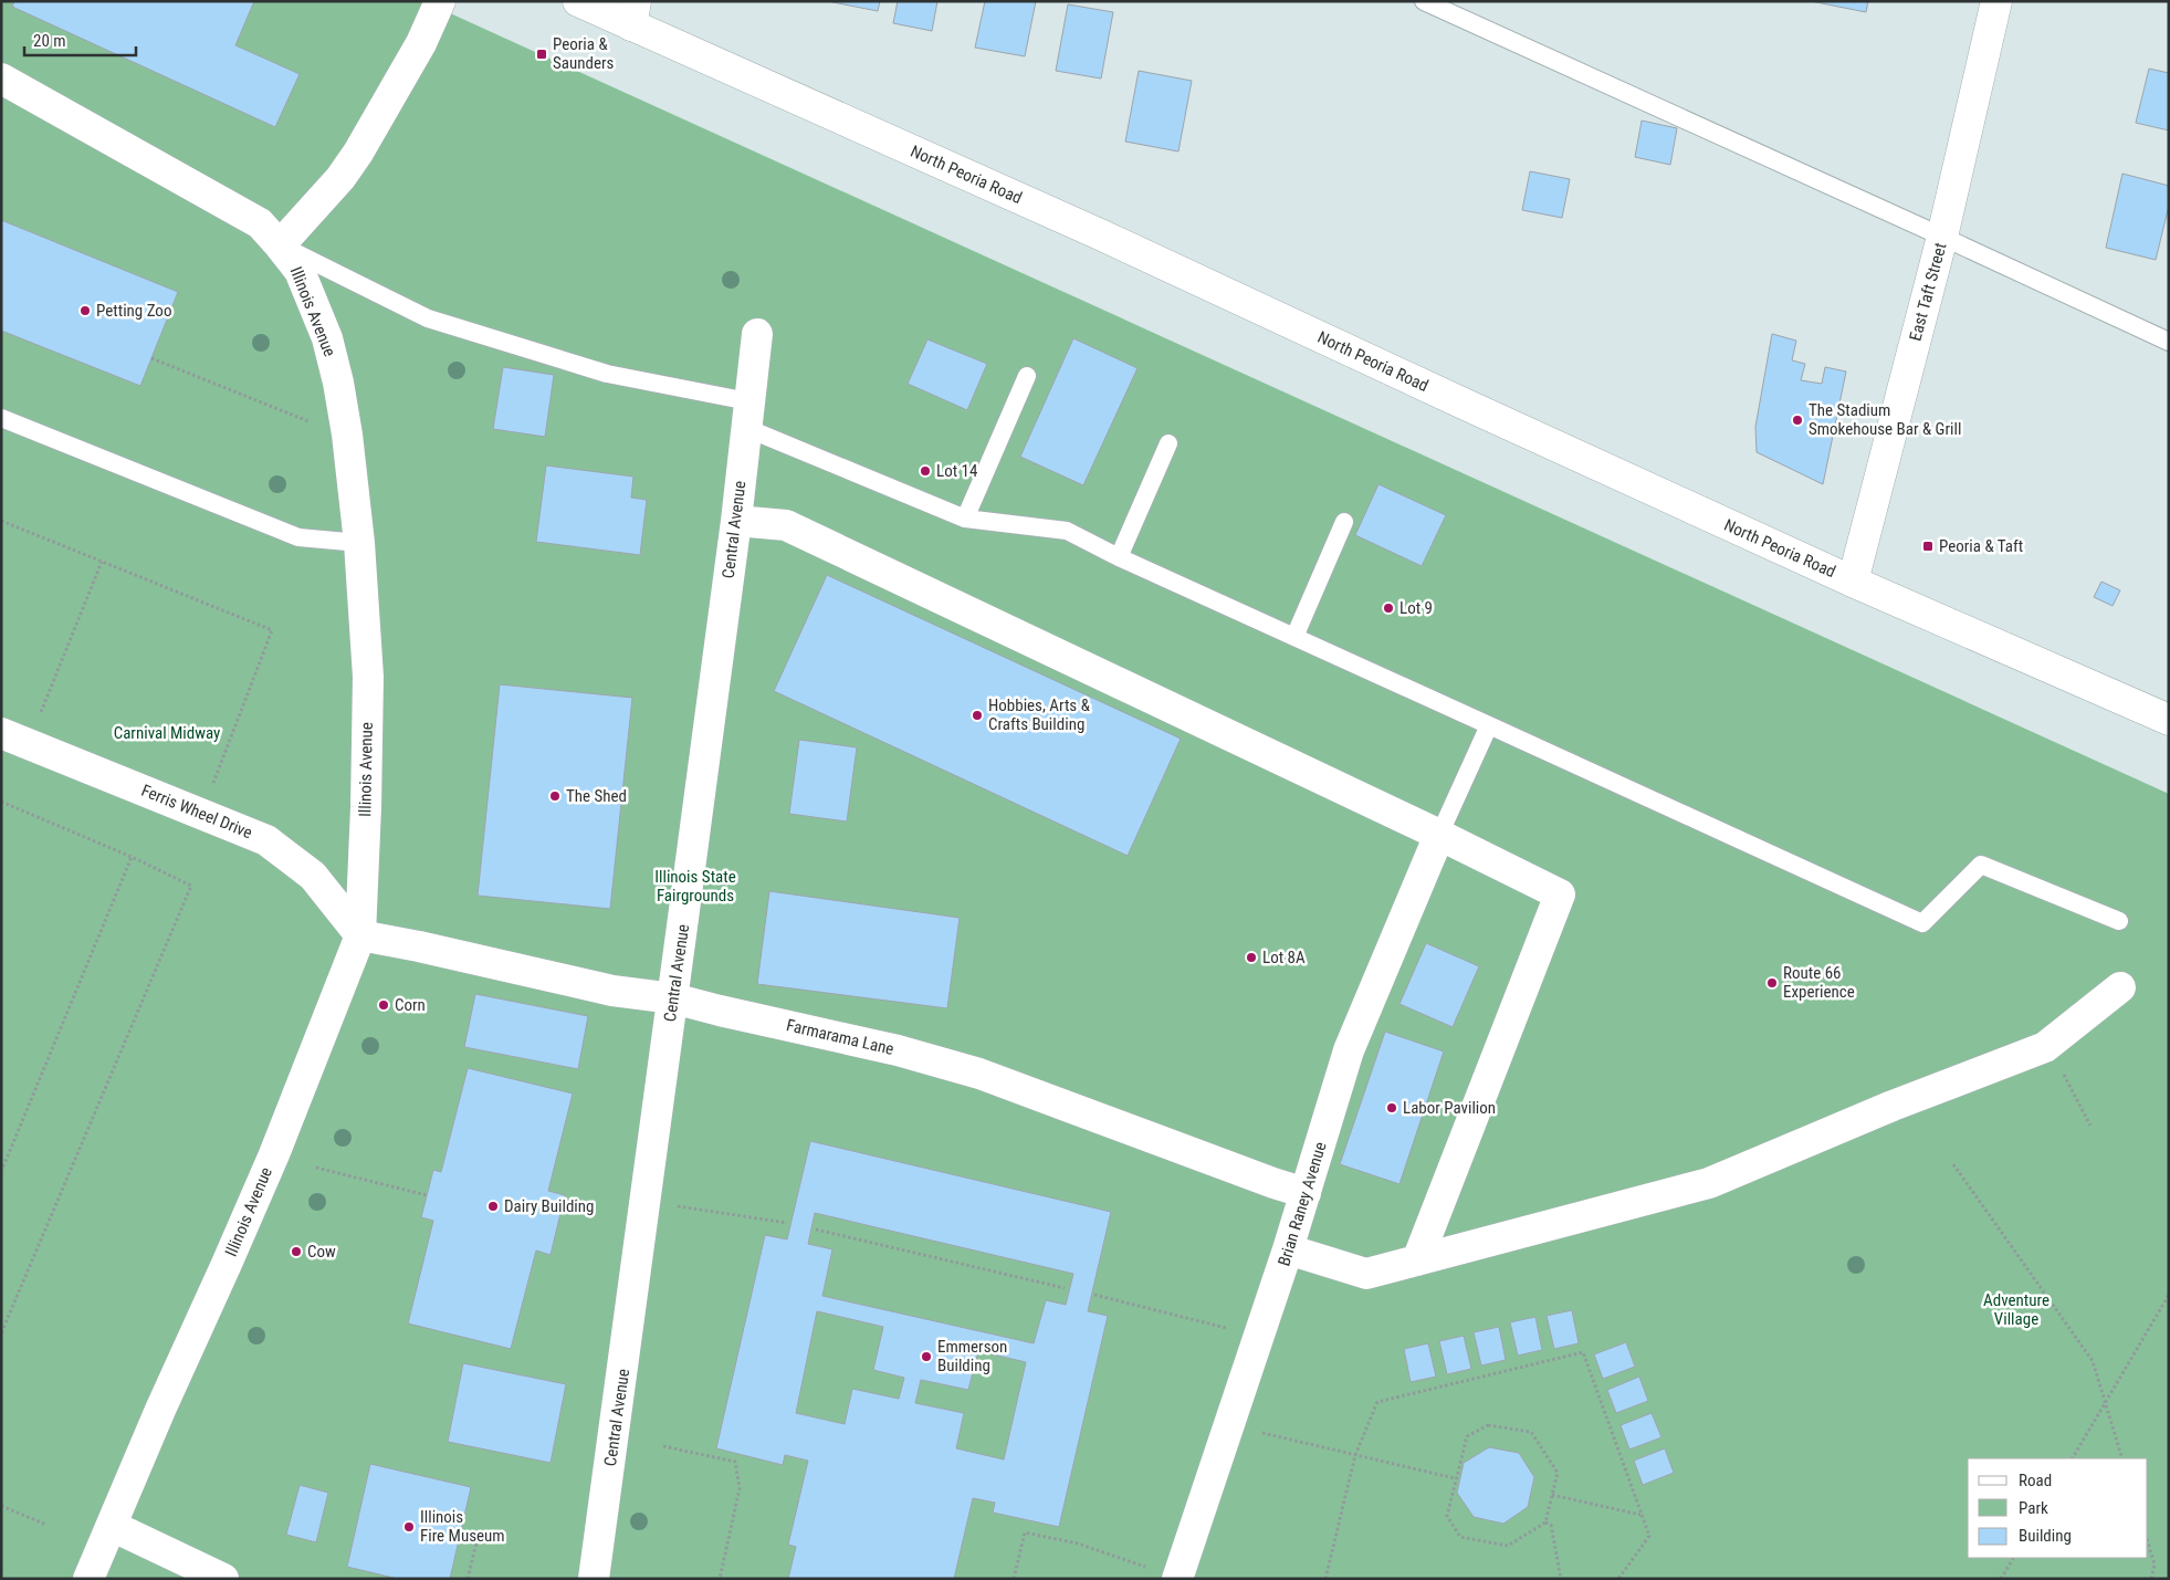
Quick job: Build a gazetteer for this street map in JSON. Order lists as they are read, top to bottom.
{
  "streets": {
    "street": [
      "North Peoria Road",
      "East Taft Street",
      "Illinois Avenue",
      "Central Avenue",
      "Ferris Wheel Drive",
      "Farmarama Lane",
      "Brian Raney Avenue"
    ]
  },
  "crossings": [
    ["North Peoria Road", "East Taft Street"],
    ["Illinois Avenue", "Ferris Wheel Drive"],
    ["Illinois Avenue", "Farmarama Lane"],
    ["Central Avenue", "Farmarama Lane"],
    ["Ferris Wheel Drive", "Farmarama Lane"],
    ["Farmarama Lane", "Brian Raney Avenue"]
  ],
  "parks": ["Carnival Midway", "Illinois State Fairgrounds", "Adventure Village"],
  "places": {
    "transit": ["Peoria & Saunders", "Peoria & Taft"],
    "other": [
      "Petting Zoo",
      "The Stadium Smokehouse Bar & Grill",
      "Lot 14",
      "Lot 9",
      "Hobbies, Arts & Crafts Building",
      "The Shed",
      "Lot 8A",
      "Route 66 Experience",
      "Corn",
      "Labor Pavilion",
      "Dairy Building",
      "Cow",
      "Emmerson Building",
      "Illinois Fire Museum"
    ]
  },
  "legend": ["Road", "Park", "Building"],
  "scale_bar": "20 m"
}
